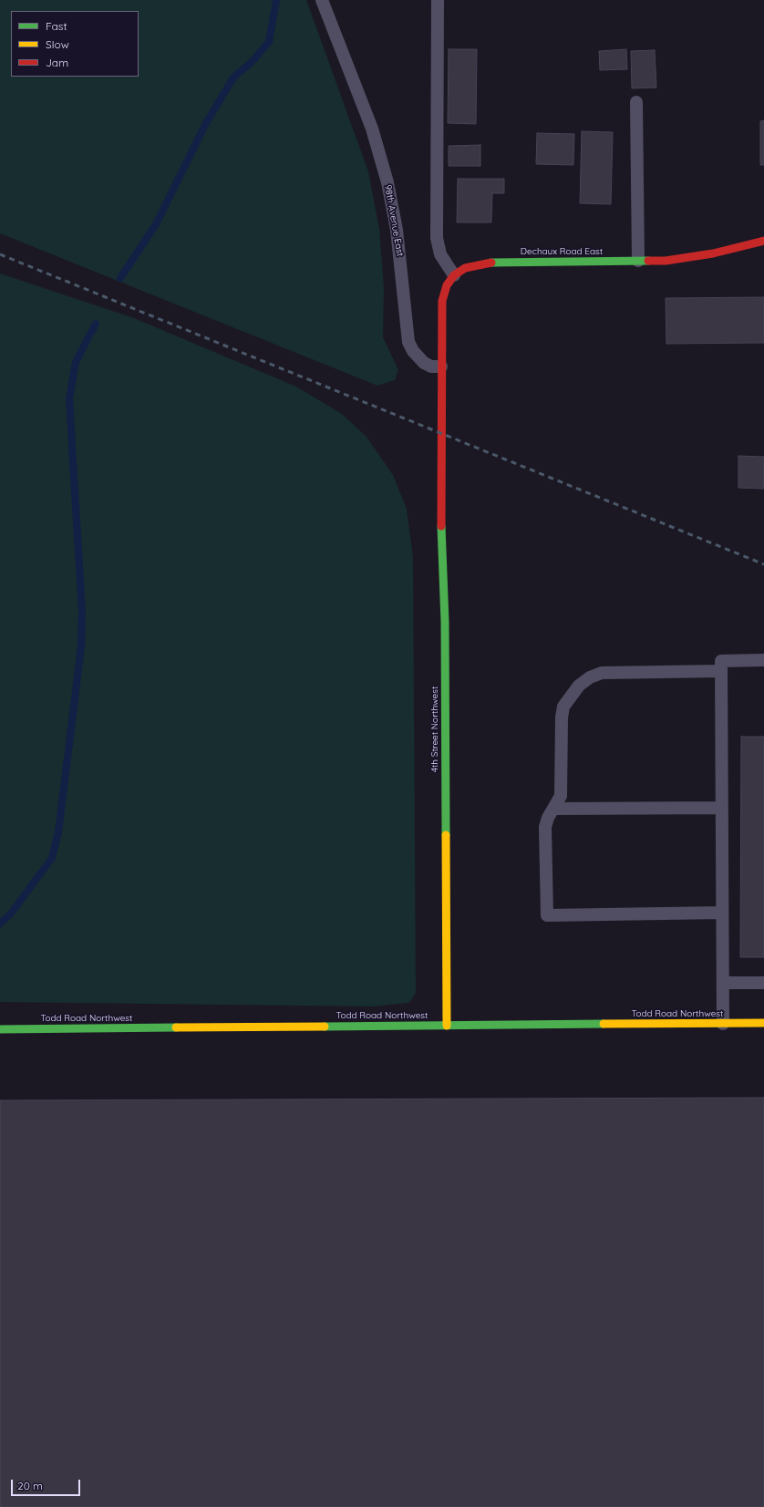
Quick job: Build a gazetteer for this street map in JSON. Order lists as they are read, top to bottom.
{
  "streets": {
    "street": ["Dechaux Road East", "4th Street Northwest", "Todd Road Northwest"],
    "lane": ["98th Avenue East"]
  },
  "crossings": [
    ["98th Avenue East", "4th Street Northwest"],
    ["4th Street Northwest", "Todd Road Northwest"]
  ],
  "legend": ["Fast", "Slow", "Jam"],
  "scale_bar": "20 m"
}
